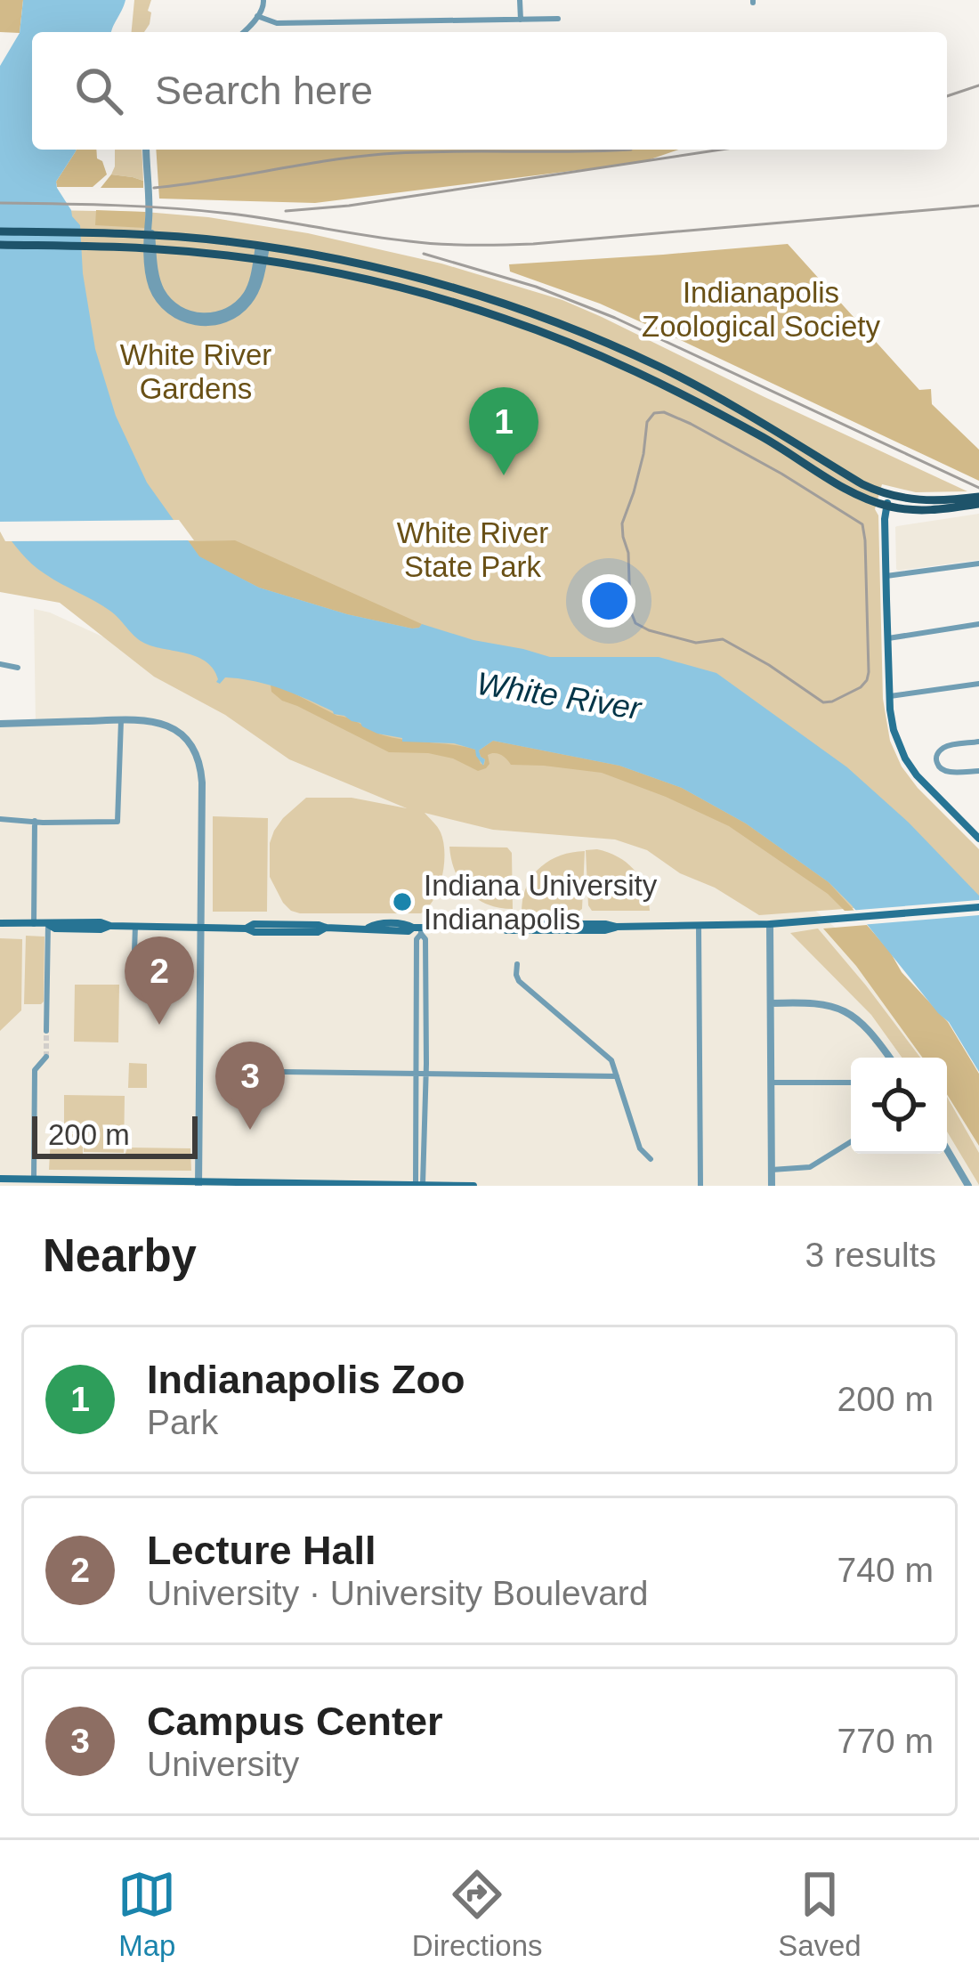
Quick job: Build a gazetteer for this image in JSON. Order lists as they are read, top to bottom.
{
  "water": ["White River"],
  "parks": ["Indianapolis Zoological Society", "White River Gardens", "White River State Park"],
  "places": ["Indiana University Indianapolis"],
  "scale_bar": "200 m",
  "page": {
    "search": "Search here",
    "pins": ["1", "2", "3"],
    "scale": "200 m",
    "heading": ["Nearby", "3 results"],
    "list": [
      {
        "mark": "1",
        "name": "Indianapolis Zoo",
        "note": "Park",
        "value": "200 m"
      },
      {
        "mark": "2",
        "name": "Lecture Hall",
        "note": "University · University Boulevard",
        "value": "740 m"
      },
      {
        "mark": "3",
        "name": "Campus Center",
        "note": "University",
        "value": "770 m"
      }
    ],
    "nav": ["Map", "Directions", "Saved"]
  }
}
